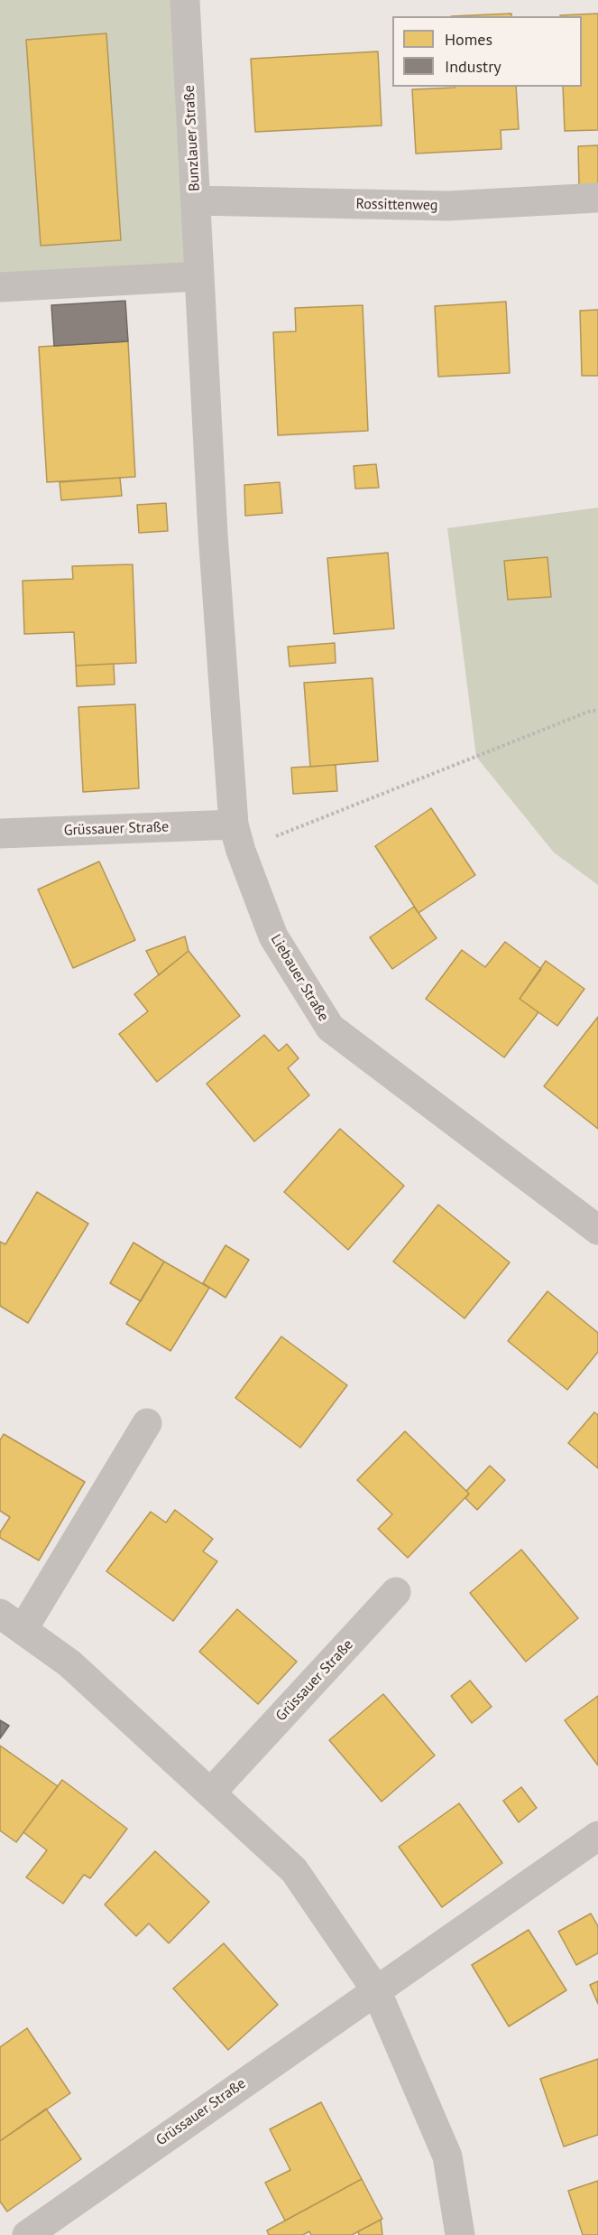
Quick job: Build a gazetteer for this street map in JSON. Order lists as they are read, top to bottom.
{
  "streets": {
    "street": [
      "Bunzlauer Straße",
      "Rossittenweg",
      "Grüssauer Straße",
      "Liebauer Straße"
    ]
  },
  "crossings": [
    ["Bunzlauer Straße", "Rossittenweg"],
    ["Bunzlauer Straße", "Liebauer Straße"],
    ["Grüssauer Straße", "Liebauer Straße"]
  ],
  "legend": ["Homes", "Industry"]
}
